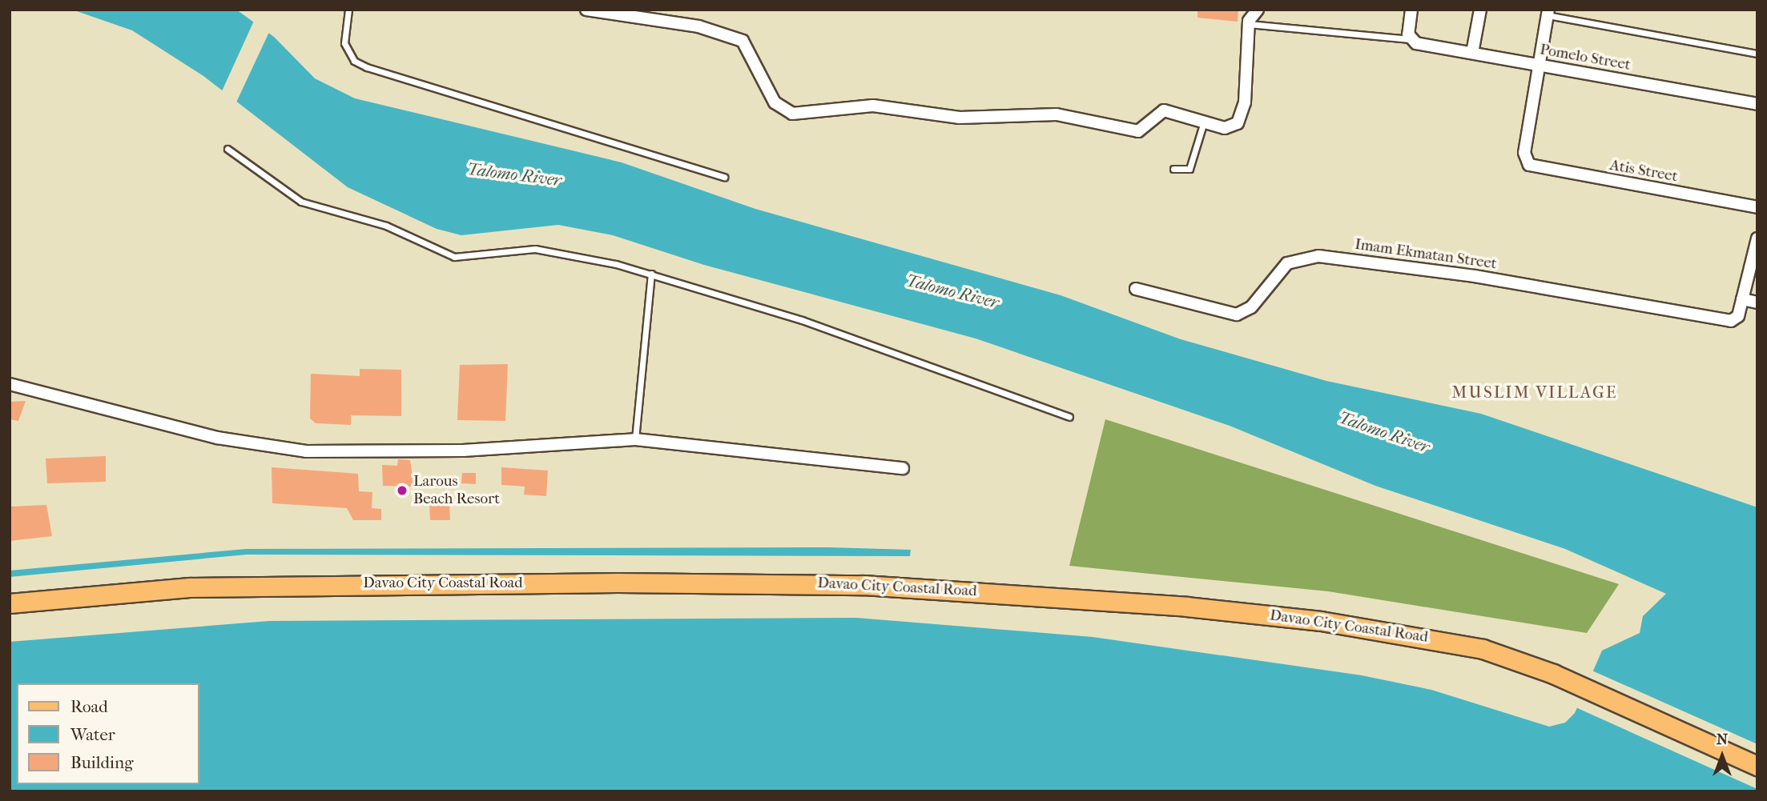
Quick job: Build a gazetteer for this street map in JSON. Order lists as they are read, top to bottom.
{
  "streets": {
    "main road": ["Davao City Coastal Road"],
    "street": ["Pomelo Street", "Atis Street", "Imam Ekmatan Street"]
  },
  "crossings": [
    ["Pomelo Street", "Atis Street"]
  ],
  "districts": ["MUSLIM VILLAGE"],
  "water": ["Talomo River"],
  "places": ["Larous Beach Resort"],
  "legend": ["Road", "Water", "Building"],
  "north": "top"
}
